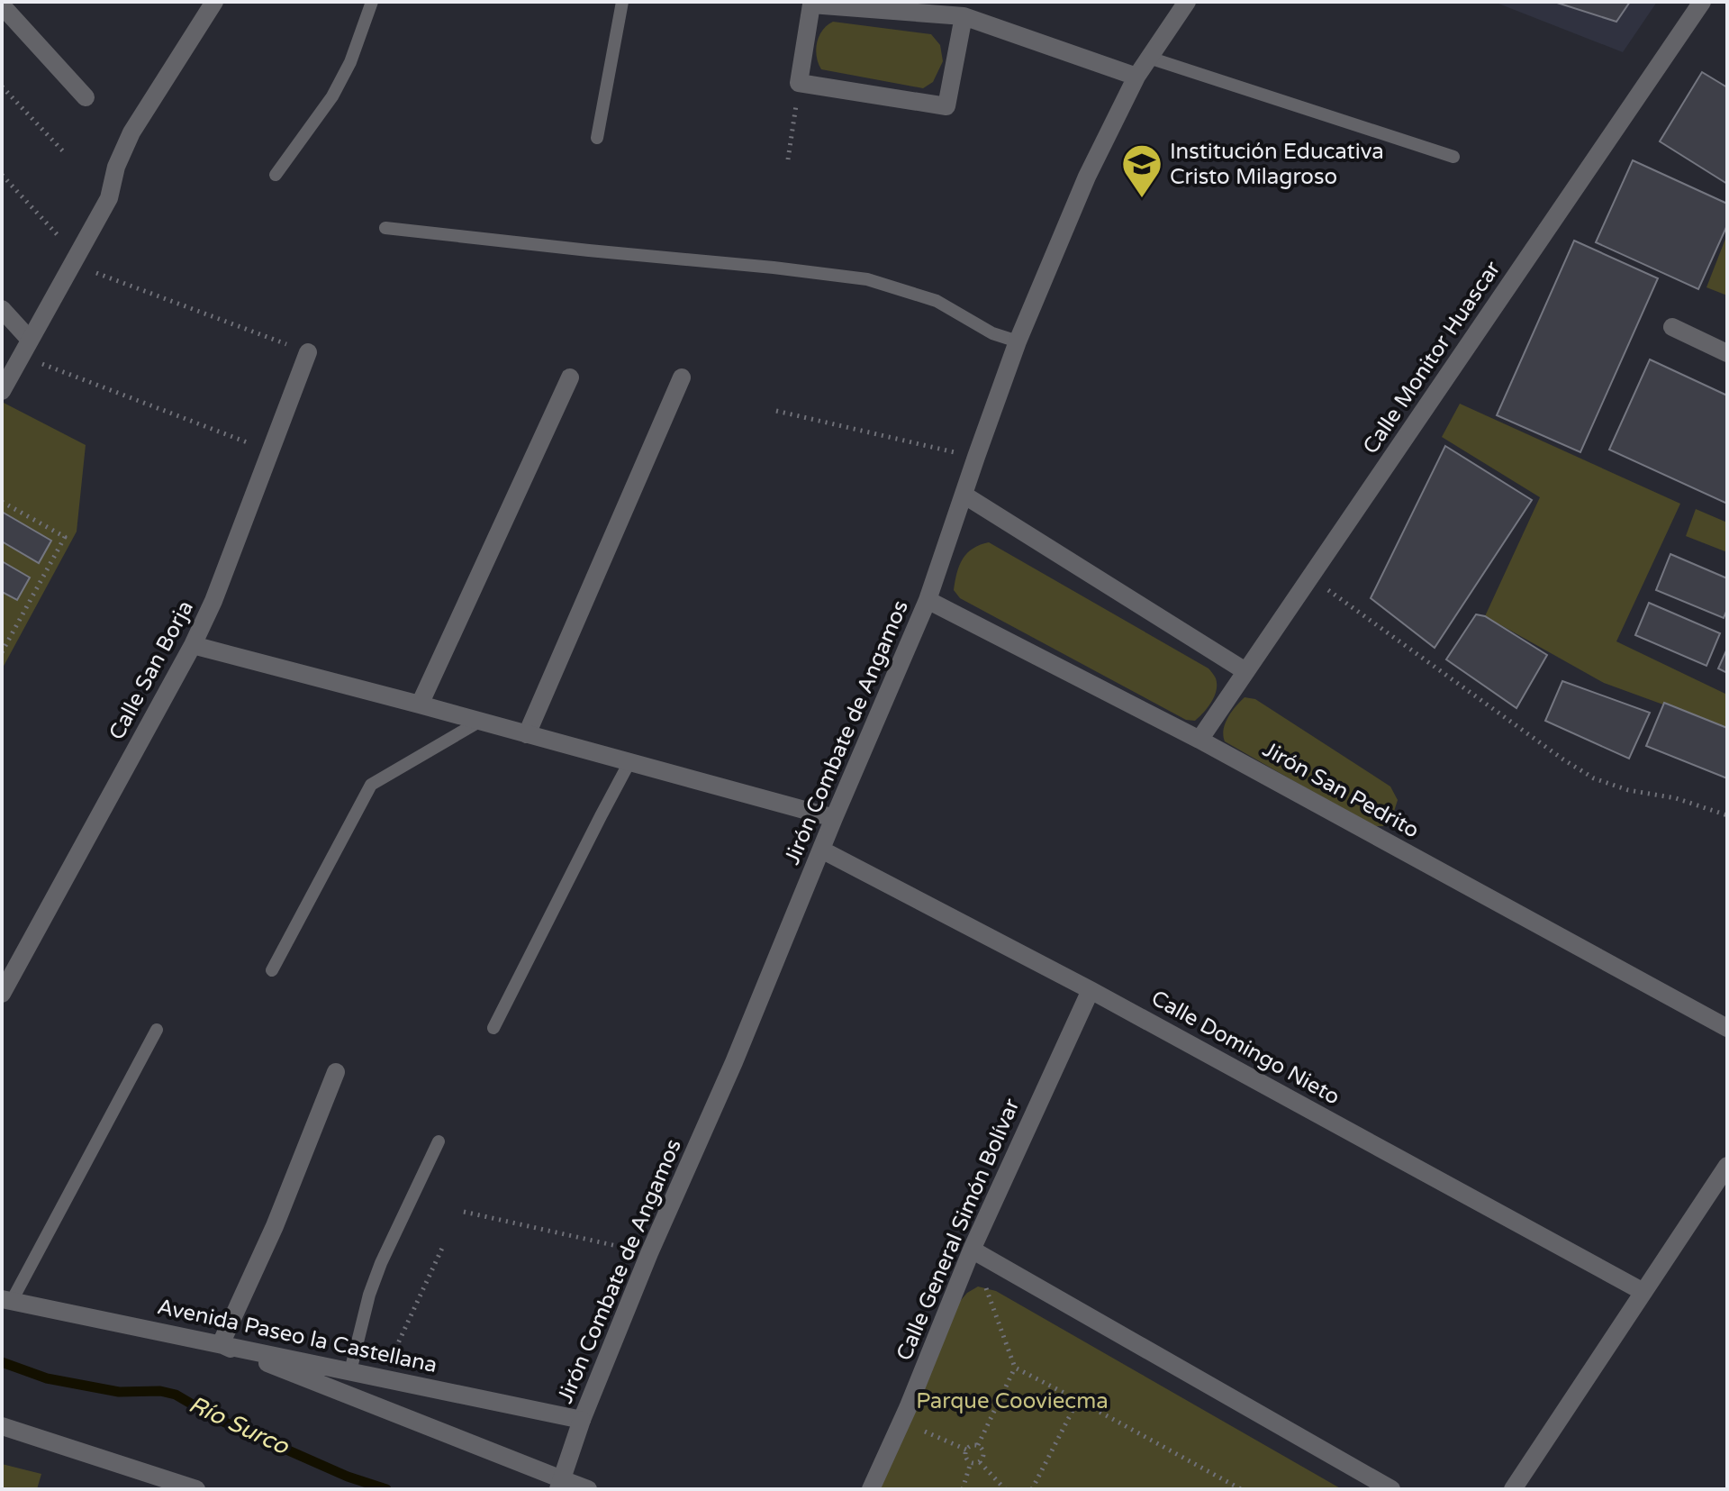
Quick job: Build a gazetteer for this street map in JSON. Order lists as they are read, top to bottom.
{
  "streets": {
    "street": [
      "Calle Monitor Huascar",
      "Calle San Borja",
      "Jirón Combate de Angamos",
      "Jirón San Pedrito",
      "Calle Domingo Nieto",
      "Calle General Simón Bolívar",
      "Avenida Paseo la Castellana"
    ]
  },
  "crossings": [
    ["Calle Monitor Huascar", "Jirón San Pedrito"],
    ["Jirón Combate de Angamos", "Jirón San Pedrito"],
    ["Jirón Combate de Angamos", "Calle Domingo Nieto"],
    ["Jirón Combate de Angamos", "Avenida Paseo la Castellana"],
    ["Calle Domingo Nieto", "Calle General Simón Bolívar"]
  ],
  "water": ["Río Surco"],
  "parks": ["Parque Cooviecma"],
  "places": {
    "school or university": ["Institución Educativa Cristo Milagroso"]
  }
}
